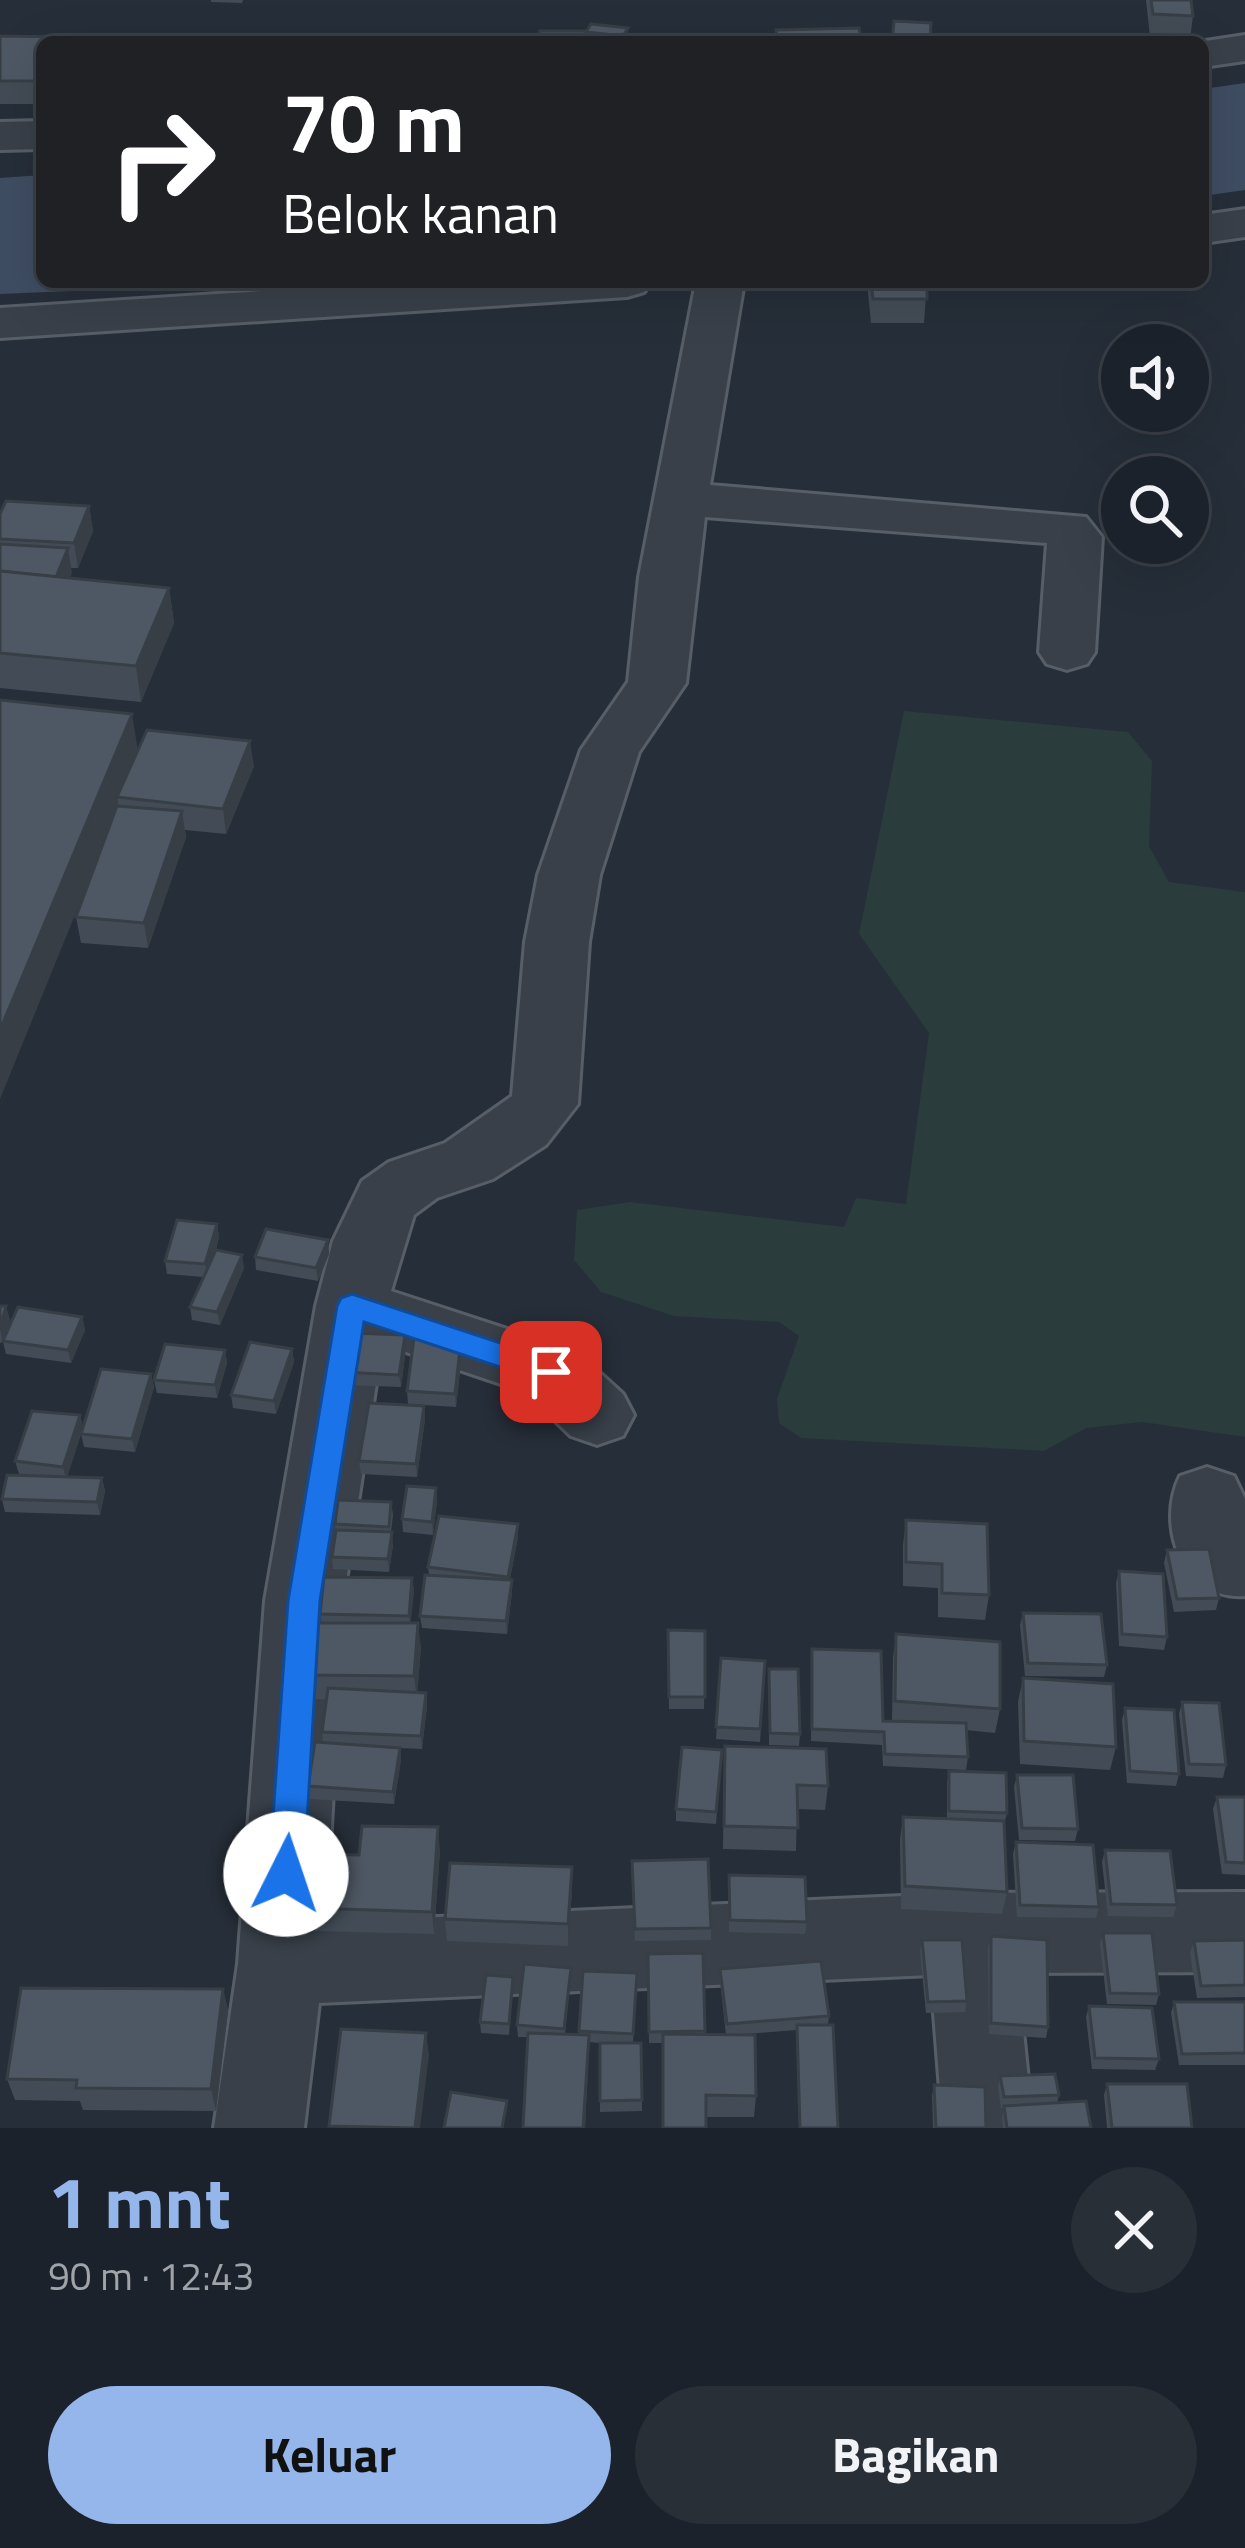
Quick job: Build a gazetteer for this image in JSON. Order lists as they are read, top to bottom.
{
  "page": {
    "turn": ["70 m", "Belok kanan"],
    "heading": ["1 mnt", "90 m · 12:43"],
    "buttons": ["Keluar", "Bagikan"]
  }
}
